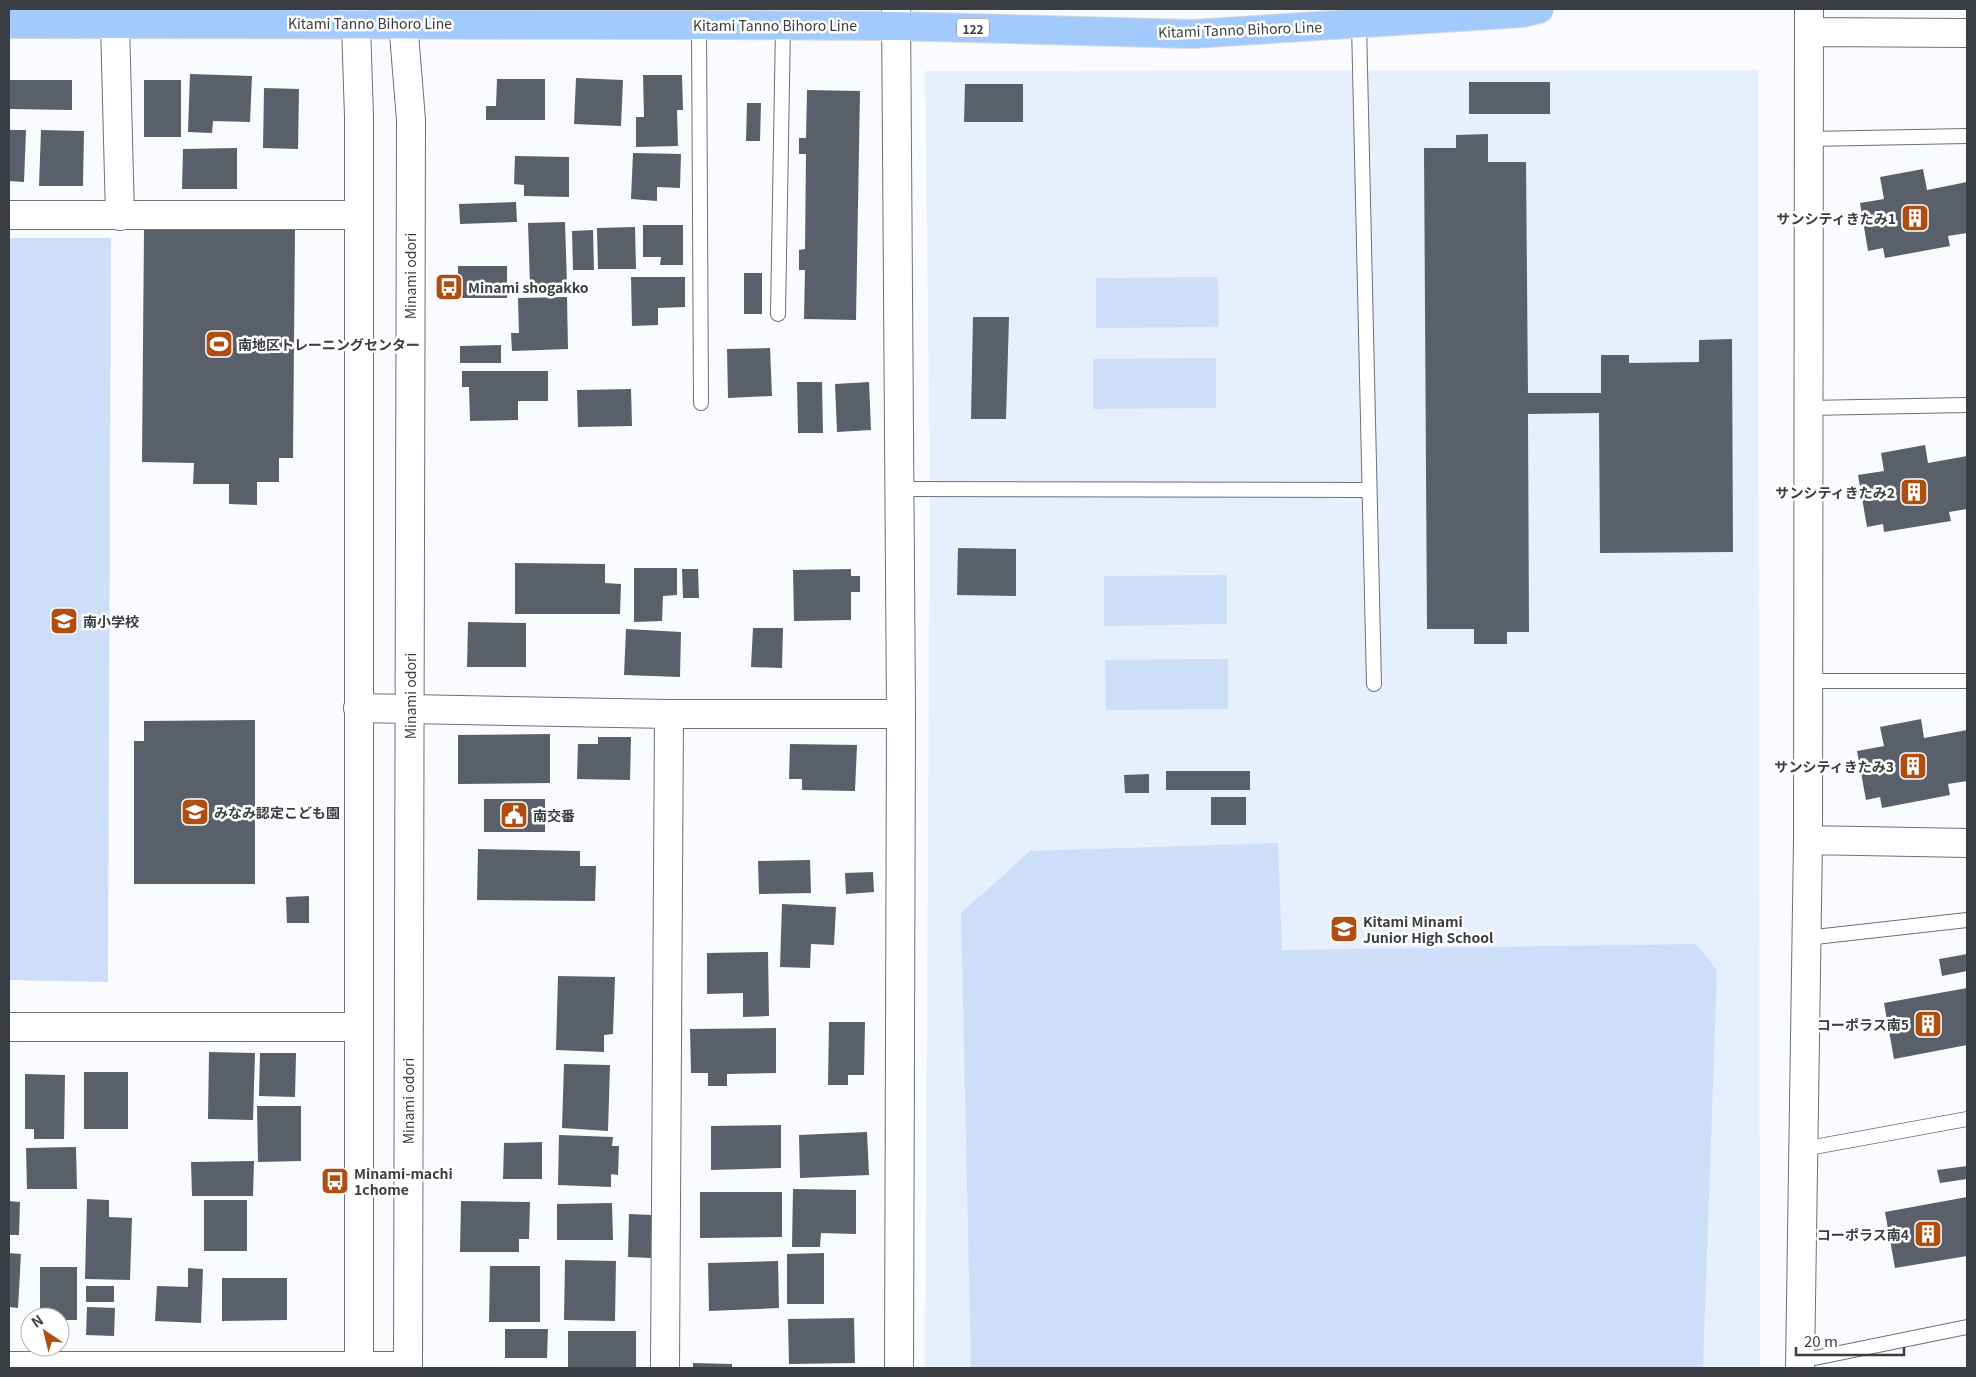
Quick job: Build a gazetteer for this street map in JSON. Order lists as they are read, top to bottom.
{
  "streets": {
    "main road": ["Kitami Tanno Bihoro Line", "122"],
    "street": ["Minami odori"]
  },
  "crossings": [
    ["Kitami Tanno Bihoro Line", "Minami odori"]
  ],
  "places": {
    "building": [
      "サンシティきたみ1",
      "サンシティきたみ2",
      "サンシティきたみ3",
      "コーポラス南5",
      "コーポラス南4"
    ],
    "bus stop": ["Minami shogakko", "Minami-machi 1chome"],
    "sports": ["南地区トレーニングセンター"],
    "school or university": ["南小学校", "みなみ認定こども園", "Kitami Minami Junior High School"],
    "public building": ["南交番"]
  },
  "scale_bar": "20 m",
  "north": "top left"
}
